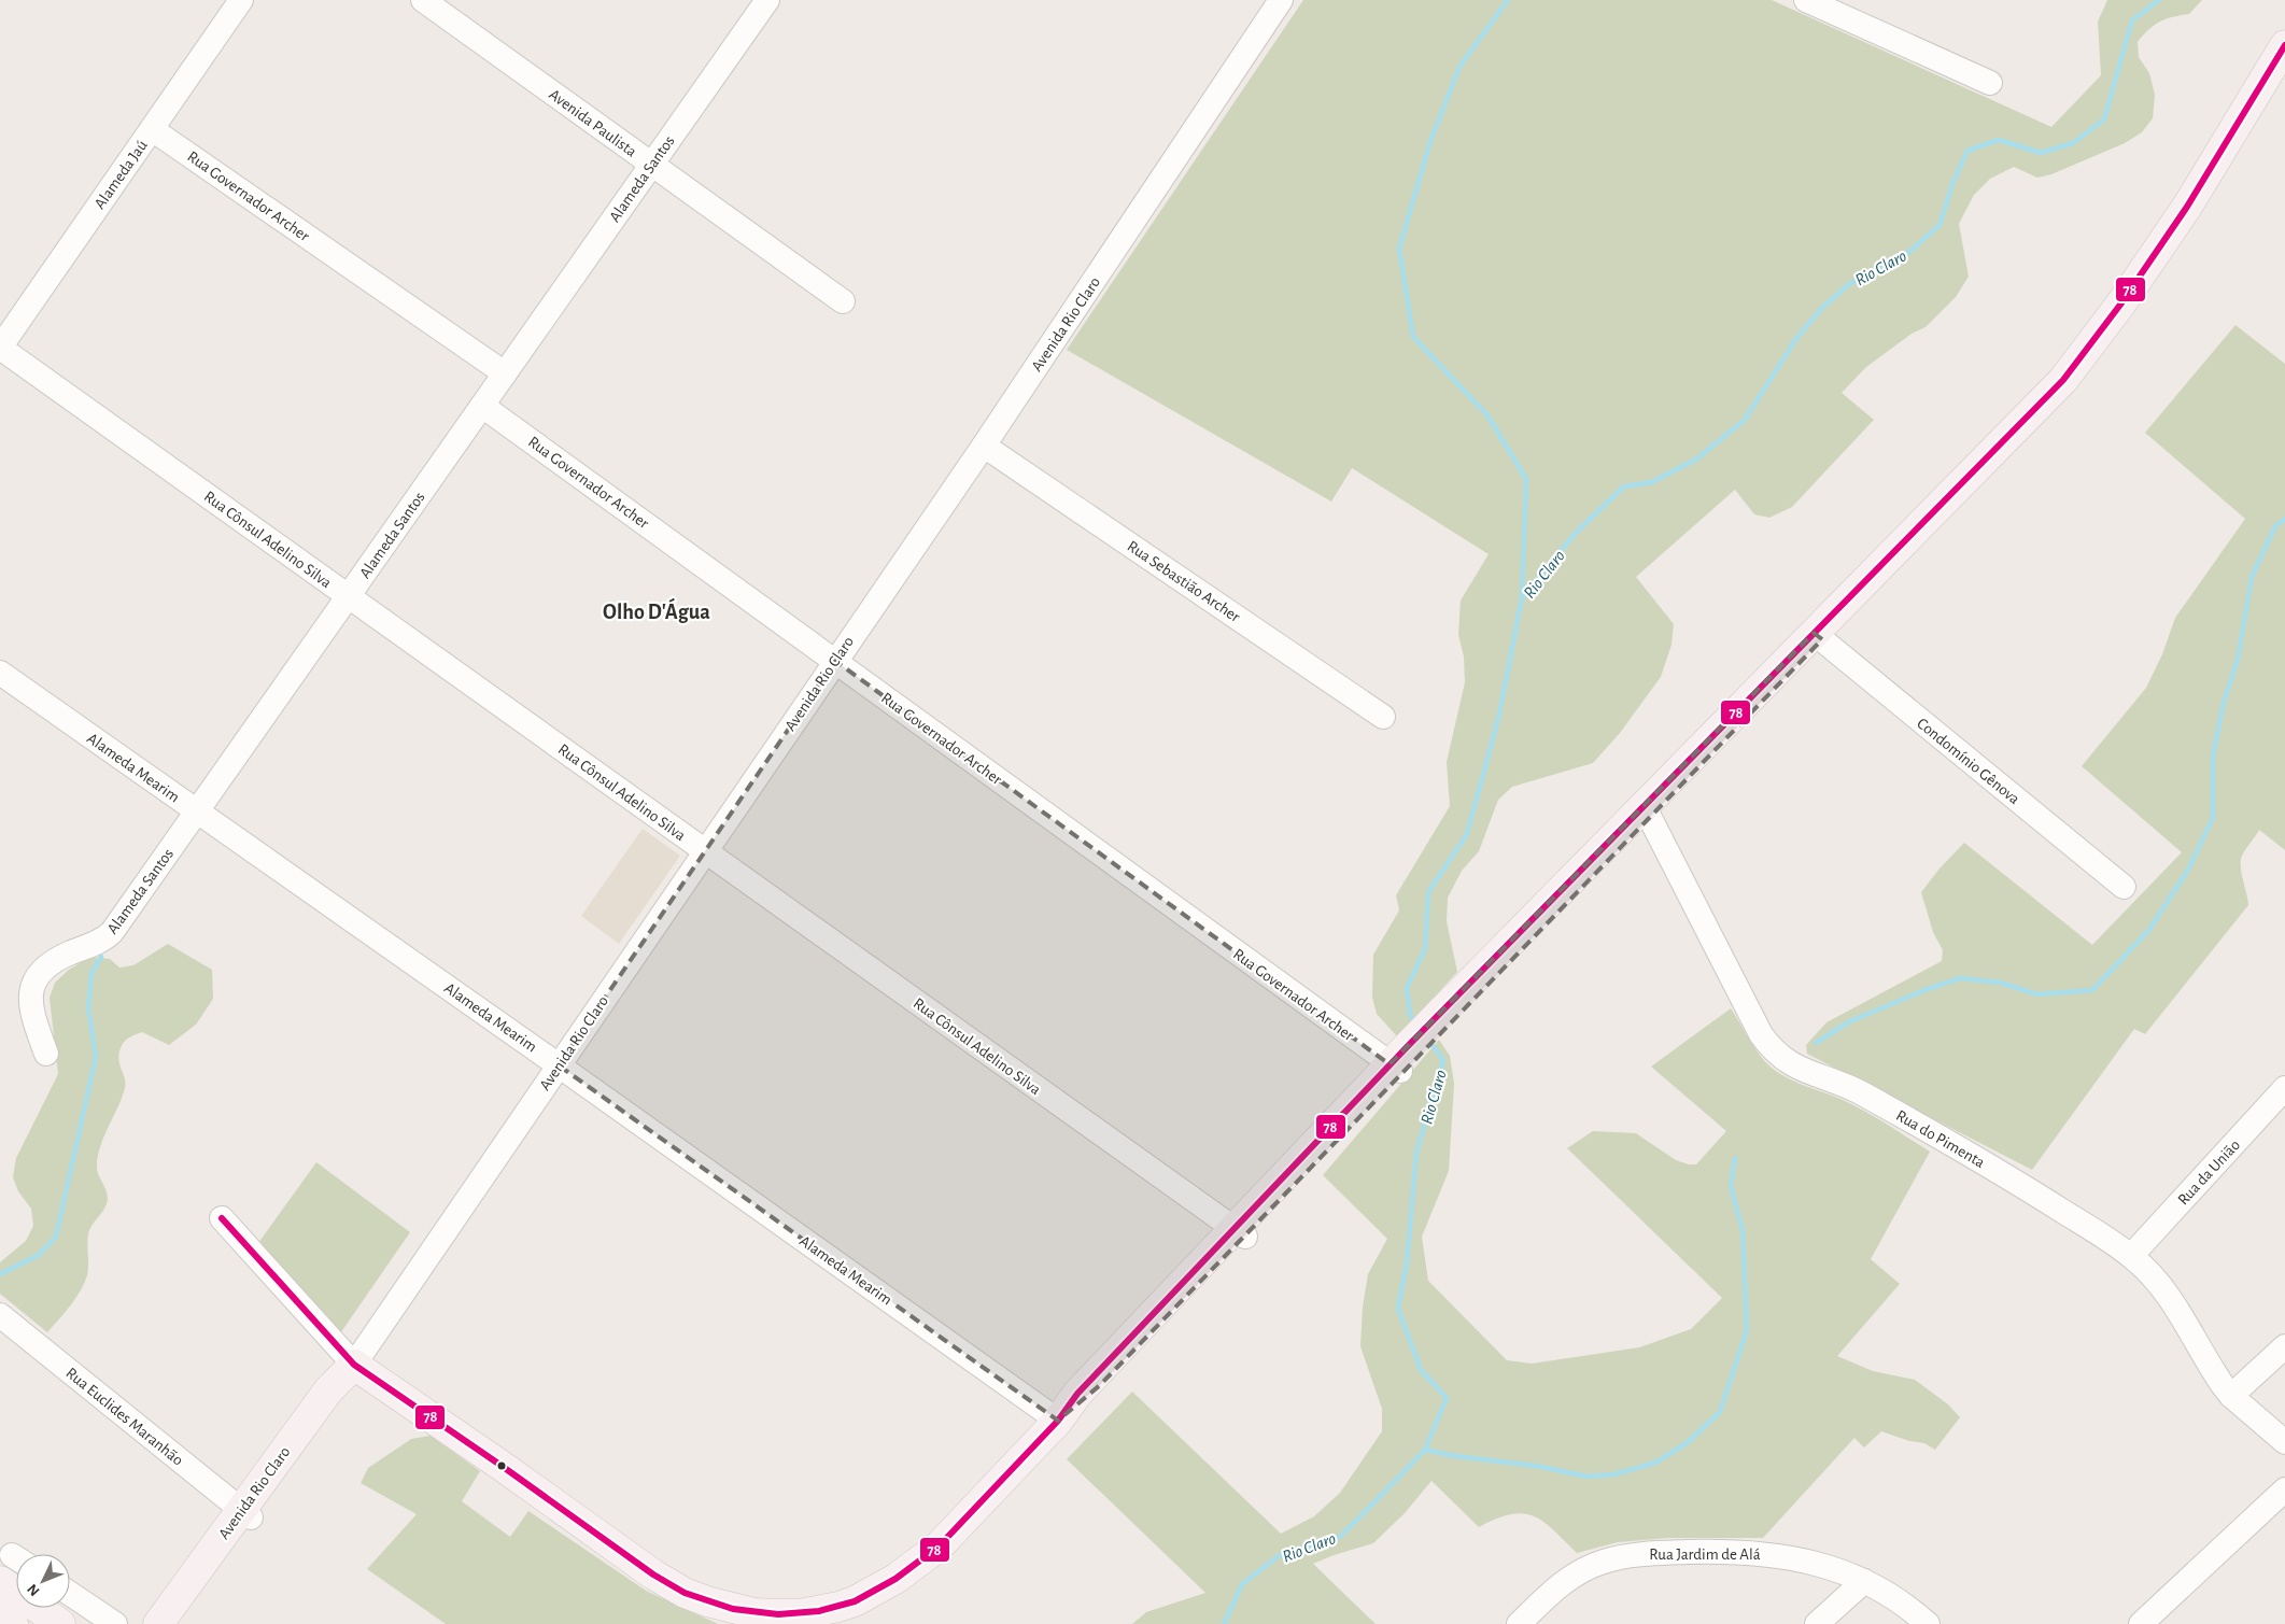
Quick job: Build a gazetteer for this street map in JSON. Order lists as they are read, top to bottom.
{
  "streets": {
    "main road": ["Avenida Rio Claro"],
    "street": [
      "Avenida Paulista",
      "Alameda Jaú",
      "Alameda Santos",
      "Rua Governador Archer",
      "Rua Cônsul Adelino Silva",
      "Rua Sebastião Archer",
      "Condomínio Gênova",
      "Alameda Mearim",
      "Rua do Pimenta",
      "Rua da União",
      "Rua Euclides Maranhão",
      "Rua Jardim de Alá"
    ]
  },
  "crossings": [
    ["Avenida Paulista", "Alameda Santos"],
    ["Alameda Jaú", "Rua Governador Archer"],
    ["Alameda Jaú", "Rua Cônsul Adelino Silva"],
    ["Alameda Santos", "Rua Governador Archer"],
    ["Alameda Santos", "Rua Cônsul Adelino Silva"],
    ["Alameda Santos", "Alameda Mearim"],
    ["Rua Governador Archer", "Avenida Rio Claro"],
    ["Avenida Rio Claro", "Rua Cônsul Adelino Silva"],
    ["Avenida Rio Claro", "Rua Sebastião Archer"],
    ["Avenida Rio Claro", "Alameda Mearim"],
    ["Avenida Rio Claro", "Rua Euclides Maranhão"],
    ["Rua do Pimenta", "Rua da União"]
  ],
  "districts": ["Olho D'Água"],
  "water": ["Rio Claro"],
  "lines": ["transit line 78"],
  "north": "bottom left"
}
